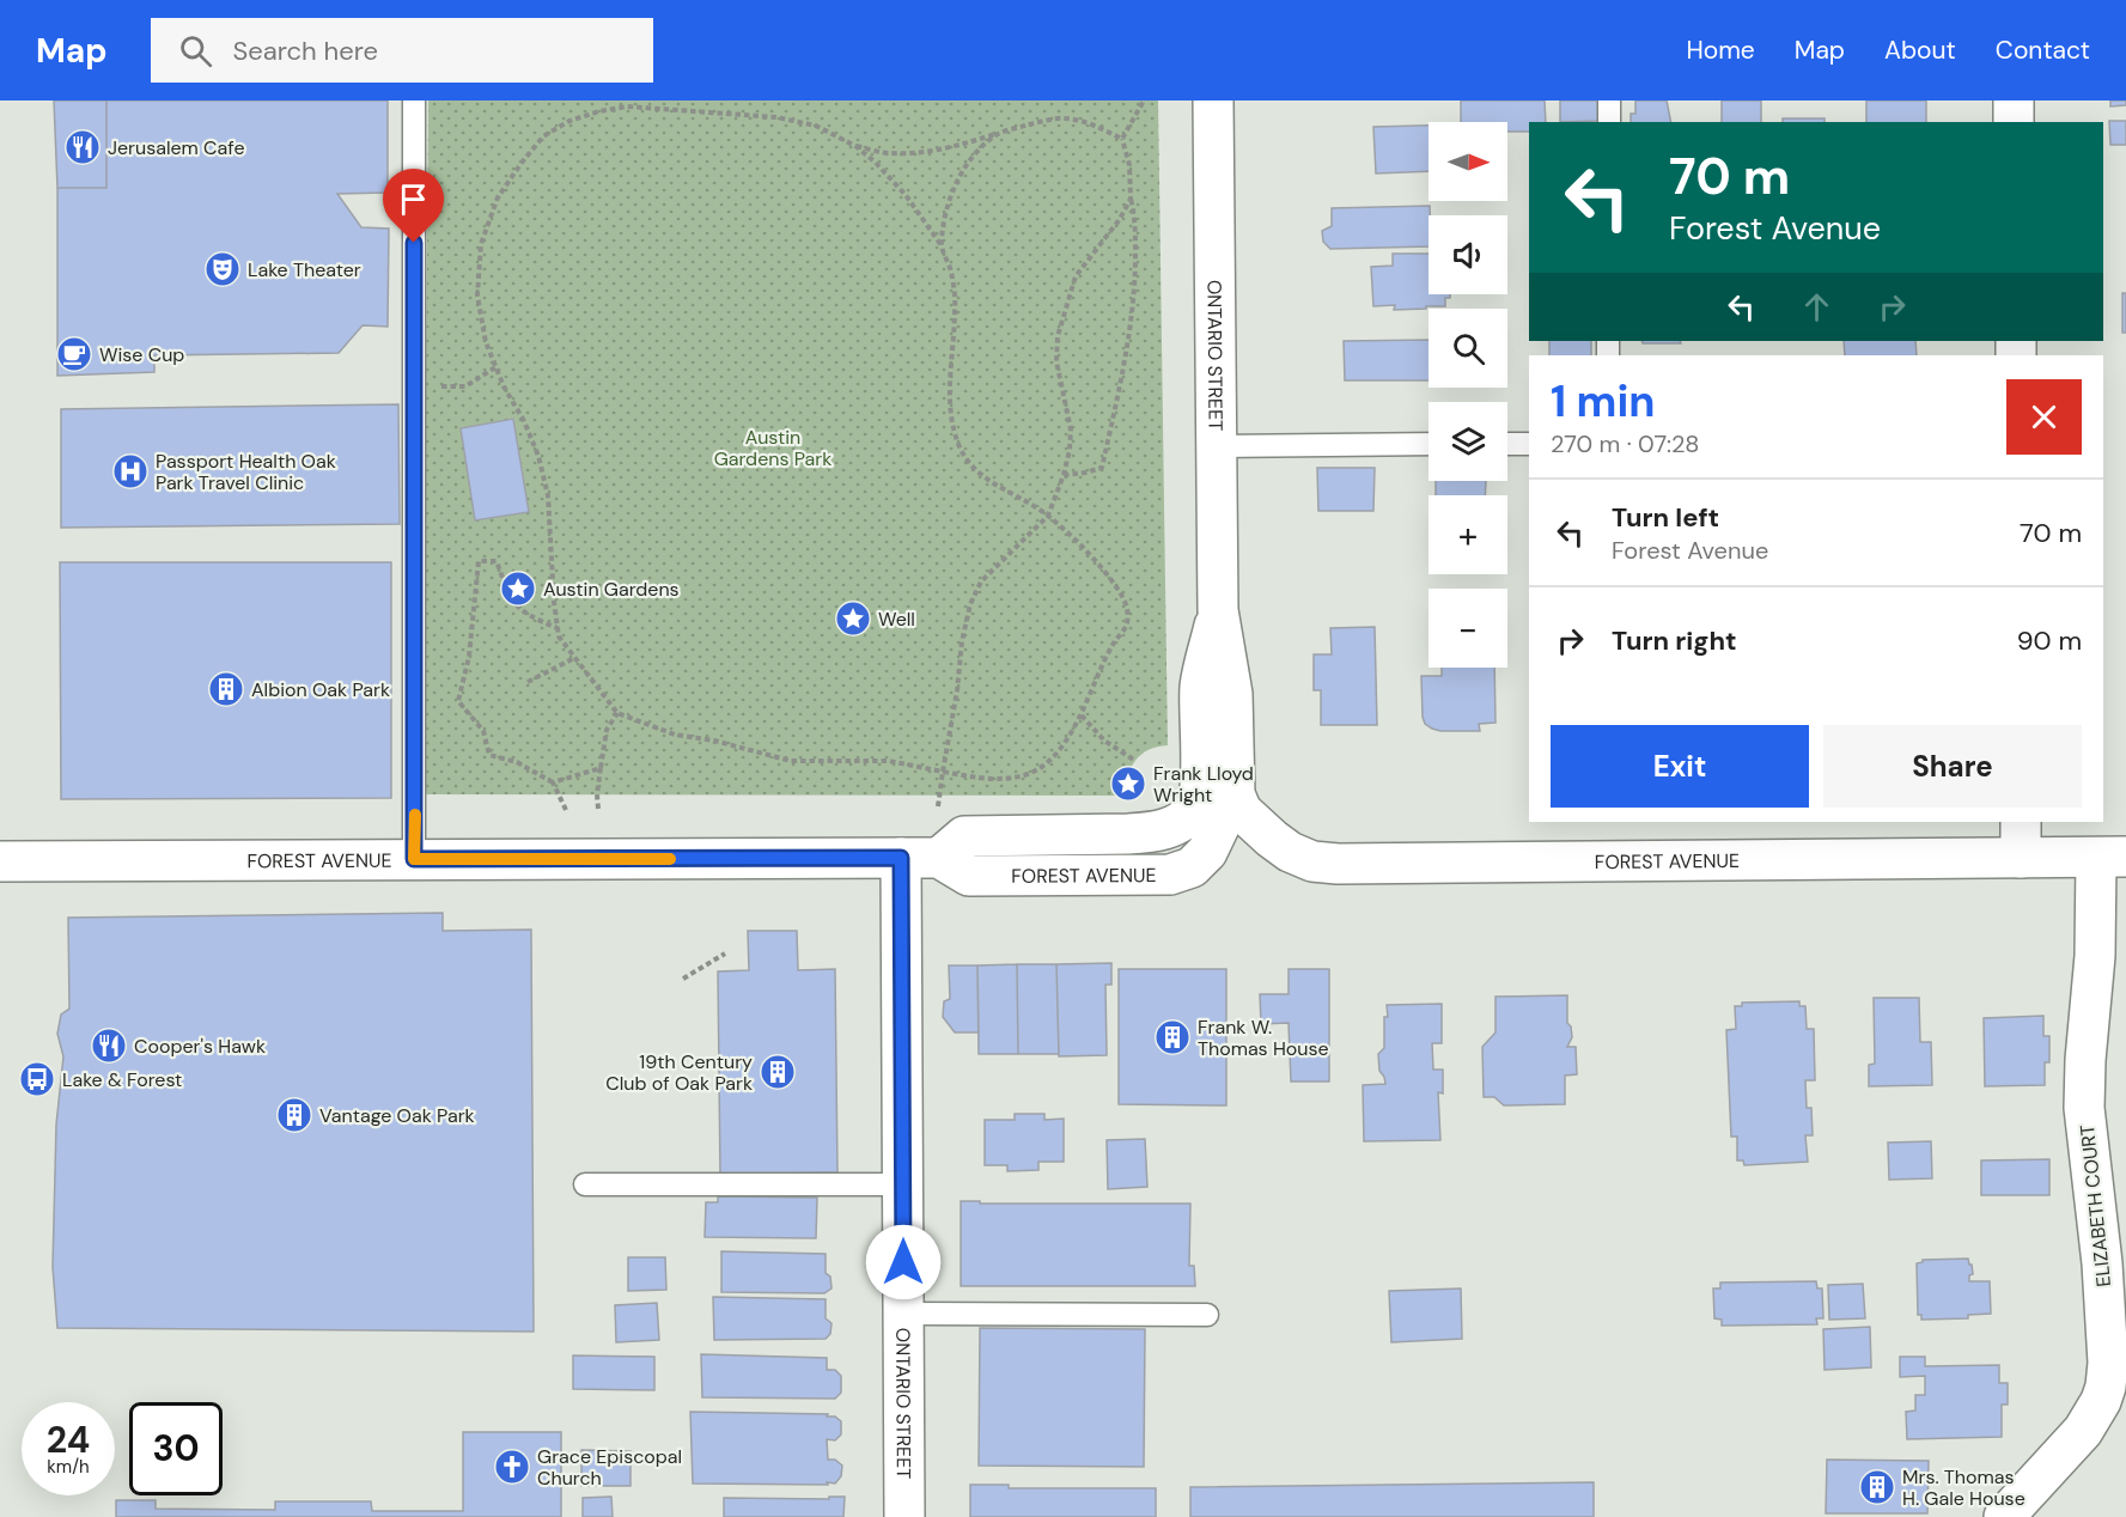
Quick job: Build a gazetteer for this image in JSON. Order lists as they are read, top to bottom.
{
  "streets": {
    "street": ["ONTARIO STREET", "FOREST AVENUE", "ELIZABETH COURT"]
  },
  "crossings": [
    ["ONTARIO STREET", "FOREST AVENUE"],
    ["FOREST AVENUE", "ELIZABETH COURT"]
  ],
  "parks": ["Austin Gardens Park"],
  "places": {
    "restaurant": ["Jerusalem Cafe", "Cooper's Hawk"],
    "theatre": ["Lake Theater"],
    "cafe": ["Wise Cup"],
    "hospital": ["Passport Health Oak Park Travel Clinic"],
    "place": ["Austin Gardens", "Well", "Frank Lloyd Wright"],
    "building": [
      "Albion Oak Park",
      "Frank W. Thomas House",
      "19th Century Club of Oak Park",
      "Vantage Oak Park",
      "Mrs. Thomas H. Gale House"
    ],
    "bus stop": ["Lake & Forest"],
    "church": ["Grace Episcopal Church"]
  },
  "north": "right",
  "page": {
    "header": "Map",
    "search": "Search here",
    "nav": [
      "Home",
      "Map",
      "About",
      "Contact"
    ],
    "map_buttons": ["+", "−"],
    "turn": ["70 m", "Forest Avenue"],
    "heading": ["1 min", "270 m · 07:28"],
    "list": [
      {
        "name": "Turn left",
        "note": "Forest Avenue",
        "value": "70 m"
      },
      {
        "name": "Turn right",
        "value": "90 m"
      }
    ],
    "buttons": ["Exit", "Share"],
    "speed": "24 km/h",
    "limit": "30"
  }
}
